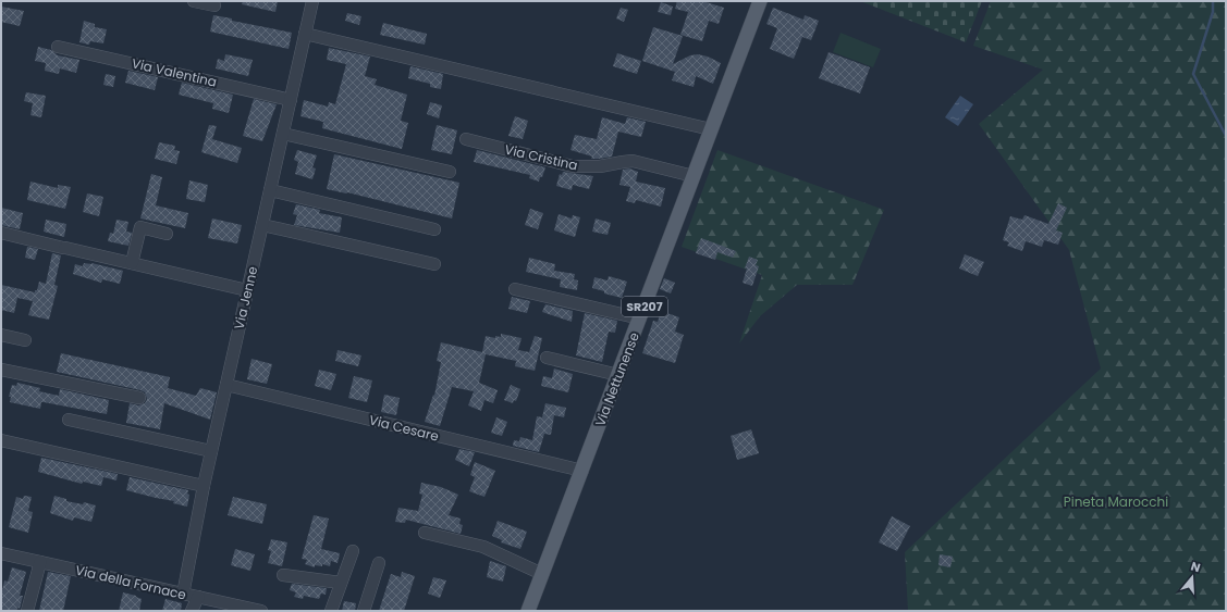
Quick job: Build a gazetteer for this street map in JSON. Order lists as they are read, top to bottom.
{
  "streets": {
    "main road": ["SR207", "Via Nettunense"],
    "street": [
      "Via Valentina",
      "Via Cristina",
      "Via Jenne",
      "Via Cesare",
      "Via della Fornace"
    ]
  },
  "crossings": [
    ["Via Valentina", "Via Jenne"],
    ["Via Cristina", "Via Nettunense"],
    ["Via Jenne", "Via Cesare"],
    ["Via Jenne", "Via della Fornace"],
    ["Via Nettunense", "Via Cesare"]
  ],
  "parks": ["Pineta Marocchi"],
  "north": "top"
}
